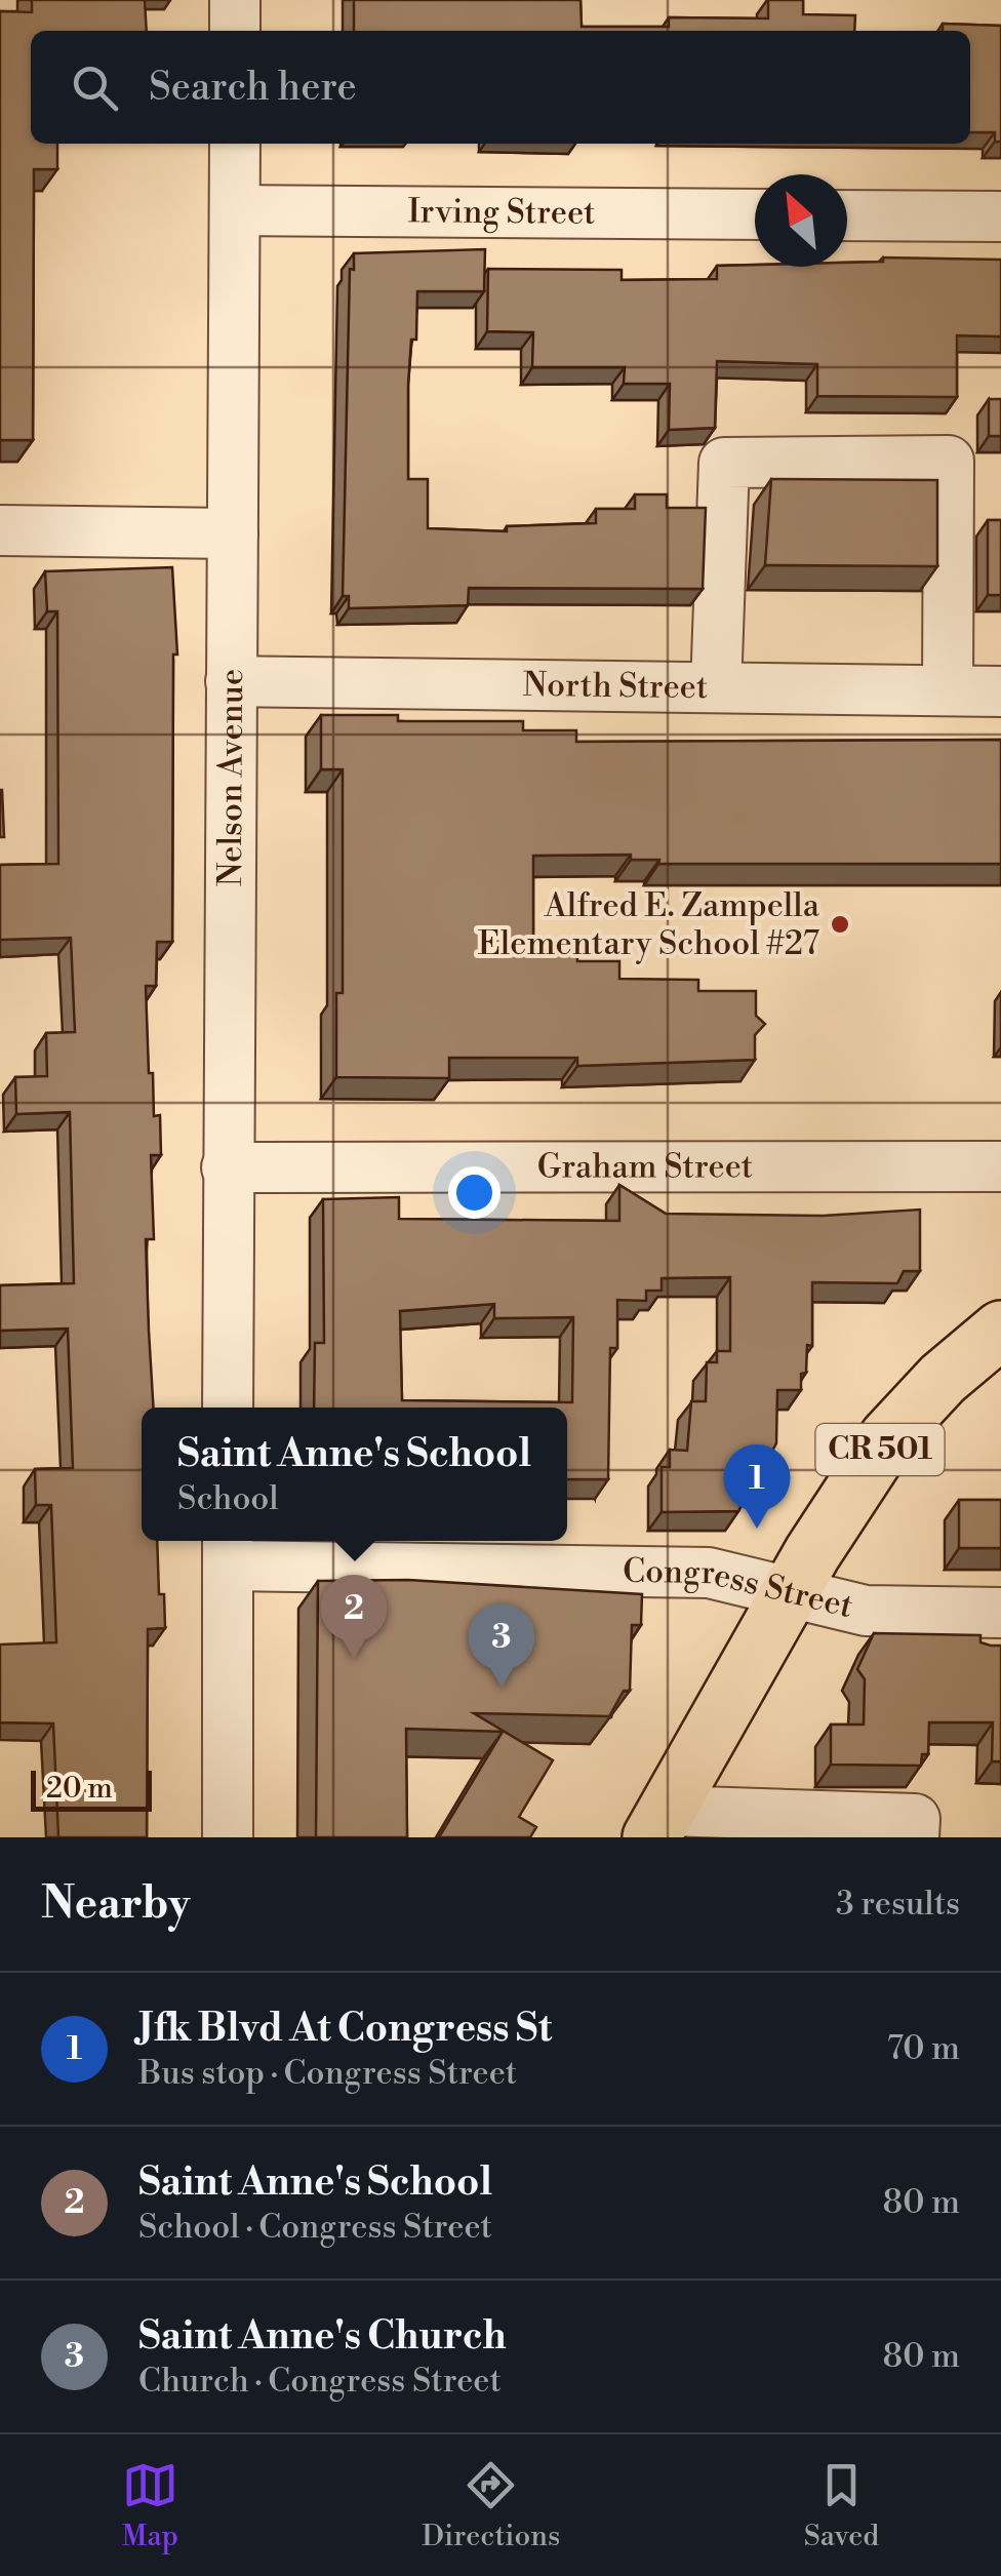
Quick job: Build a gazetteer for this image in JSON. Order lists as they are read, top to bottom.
{
  "streets": {
    "main road": ["CR 501"],
    "street": [
      "Irving Street",
      "North Street",
      "Nelson Avenue",
      "Graham Street",
      "Congress Street"
    ]
  },
  "crossings": [
    ["Irving Street", "Nelson Avenue"],
    ["North Street", "Nelson Avenue"],
    ["Nelson Avenue", "Graham Street"],
    ["CR 501", "Congress Street"]
  ],
  "places": ["Alfred E. Zampella Elementary School #27"],
  "scale_bar": "20 m",
  "north": "top left",
  "page": {
    "search": "Search here",
    "popup": ["Saint Anne's School", "School"],
    "pins": ["1", "2", "3"],
    "scale": "20 m",
    "heading": ["Nearby", "3 results"],
    "list": [
      {
        "mark": "1",
        "name": "Jfk Blvd At Congress St",
        "note": "Bus stop · Congress Street",
        "value": "70 m"
      },
      {
        "mark": "2",
        "name": "Saint Anne's School",
        "note": "School · Congress Street",
        "value": "80 m"
      },
      {
        "mark": "3",
        "name": "Saint Anne's Church",
        "note": "Church · Congress Street",
        "value": "80 m"
      }
    ],
    "nav": ["Map", "Directions", "Saved"]
  }
}
